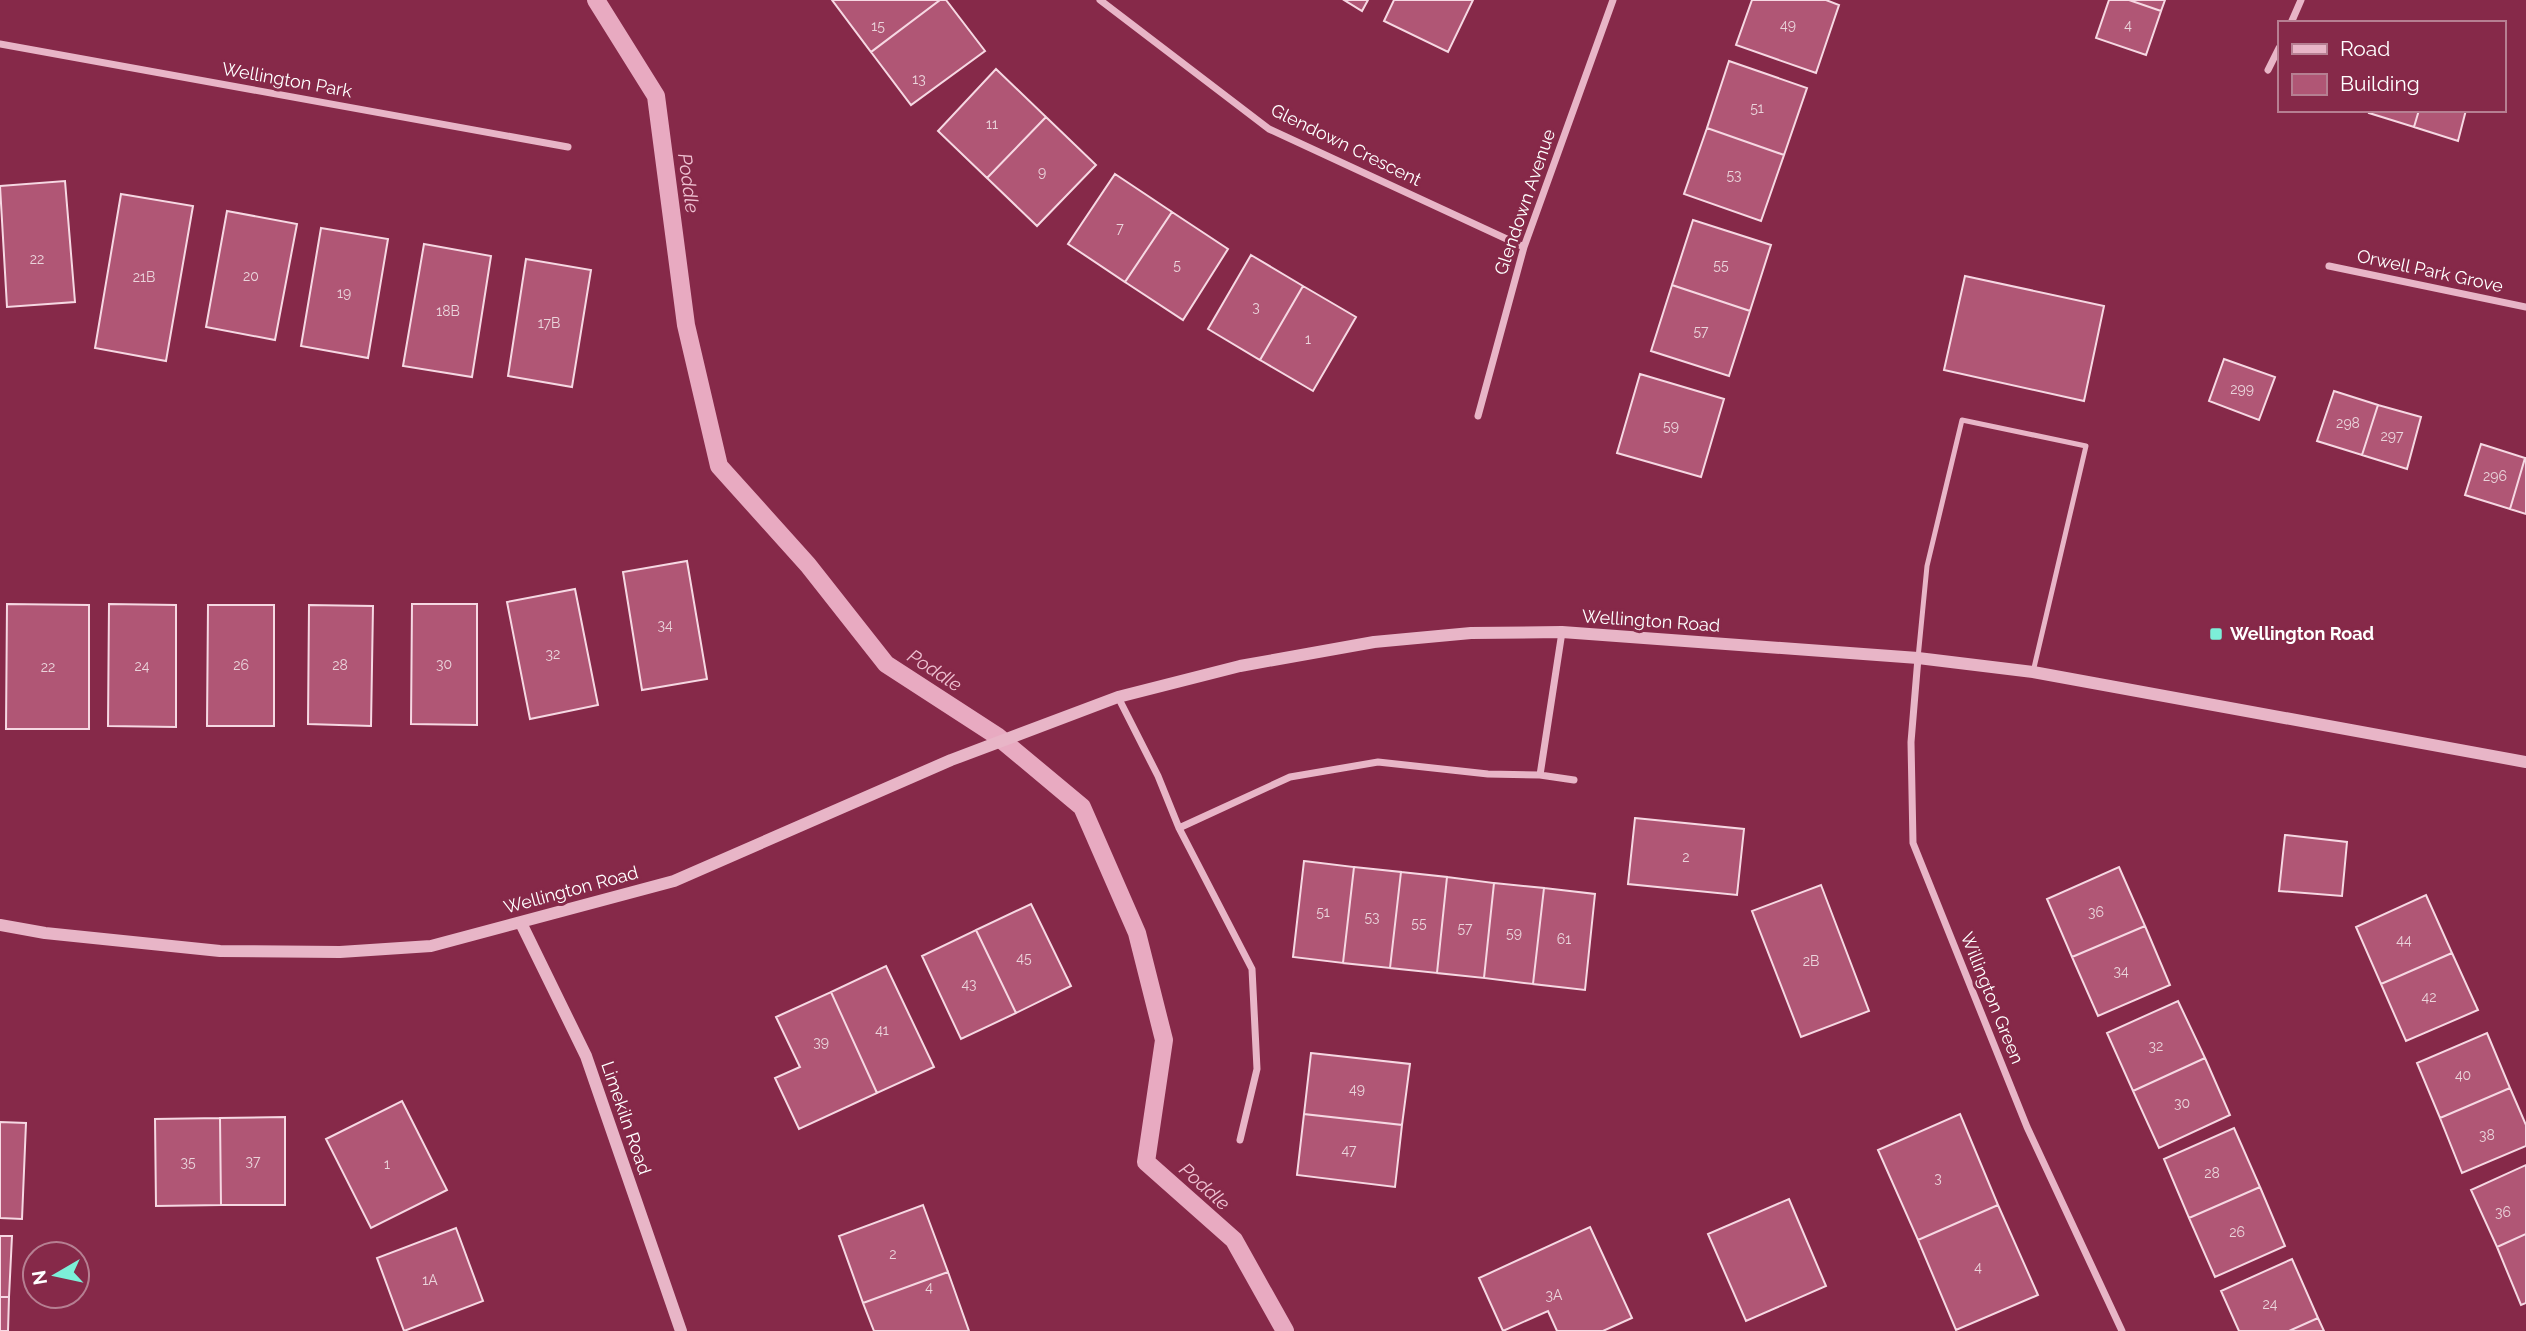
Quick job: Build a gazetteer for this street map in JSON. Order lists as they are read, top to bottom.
{
  "streets": {
    "street": [
      "Wellington Park",
      "Glendown Crescent",
      "Glendown Avenue",
      "Orwell Park Grove",
      "Wellington Road",
      "Willington Green",
      "Limekiln Road"
    ]
  },
  "crossings": [
    ["Glendown Crescent", "Glendown Avenue"],
    ["Wellington Road", "Willington Green"],
    ["Wellington Road", "Limekiln Road"]
  ],
  "water": ["Poddle"],
  "places": {
    "transit": ["Wellington Road"]
  },
  "house_numbers": [
    "49",
    "4",
    "15",
    "13",
    "51",
    "11",
    "9",
    "53",
    "7",
    "22",
    "5",
    "55",
    "20",
    "21B",
    "19",
    "3",
    "18B",
    "17B",
    "57",
    "1",
    "299",
    "298",
    "59",
    "297",
    "296",
    "34",
    "32",
    "30",
    "26",
    "28",
    "24",
    "22",
    "2",
    "51",
    "36",
    "53",
    "55",
    "57",
    "59",
    "61",
    "44",
    "45",
    "2B",
    "34",
    "43",
    "42",
    "41",
    "39",
    "32",
    "40",
    "49",
    "30",
    "38",
    "47",
    "37",
    "35",
    "1",
    "28",
    "3",
    "36",
    "26",
    "2",
    "4",
    "1A",
    "4",
    "3A",
    "24"
  ],
  "legend": ["Road", "Building"],
  "north": "left"
}
